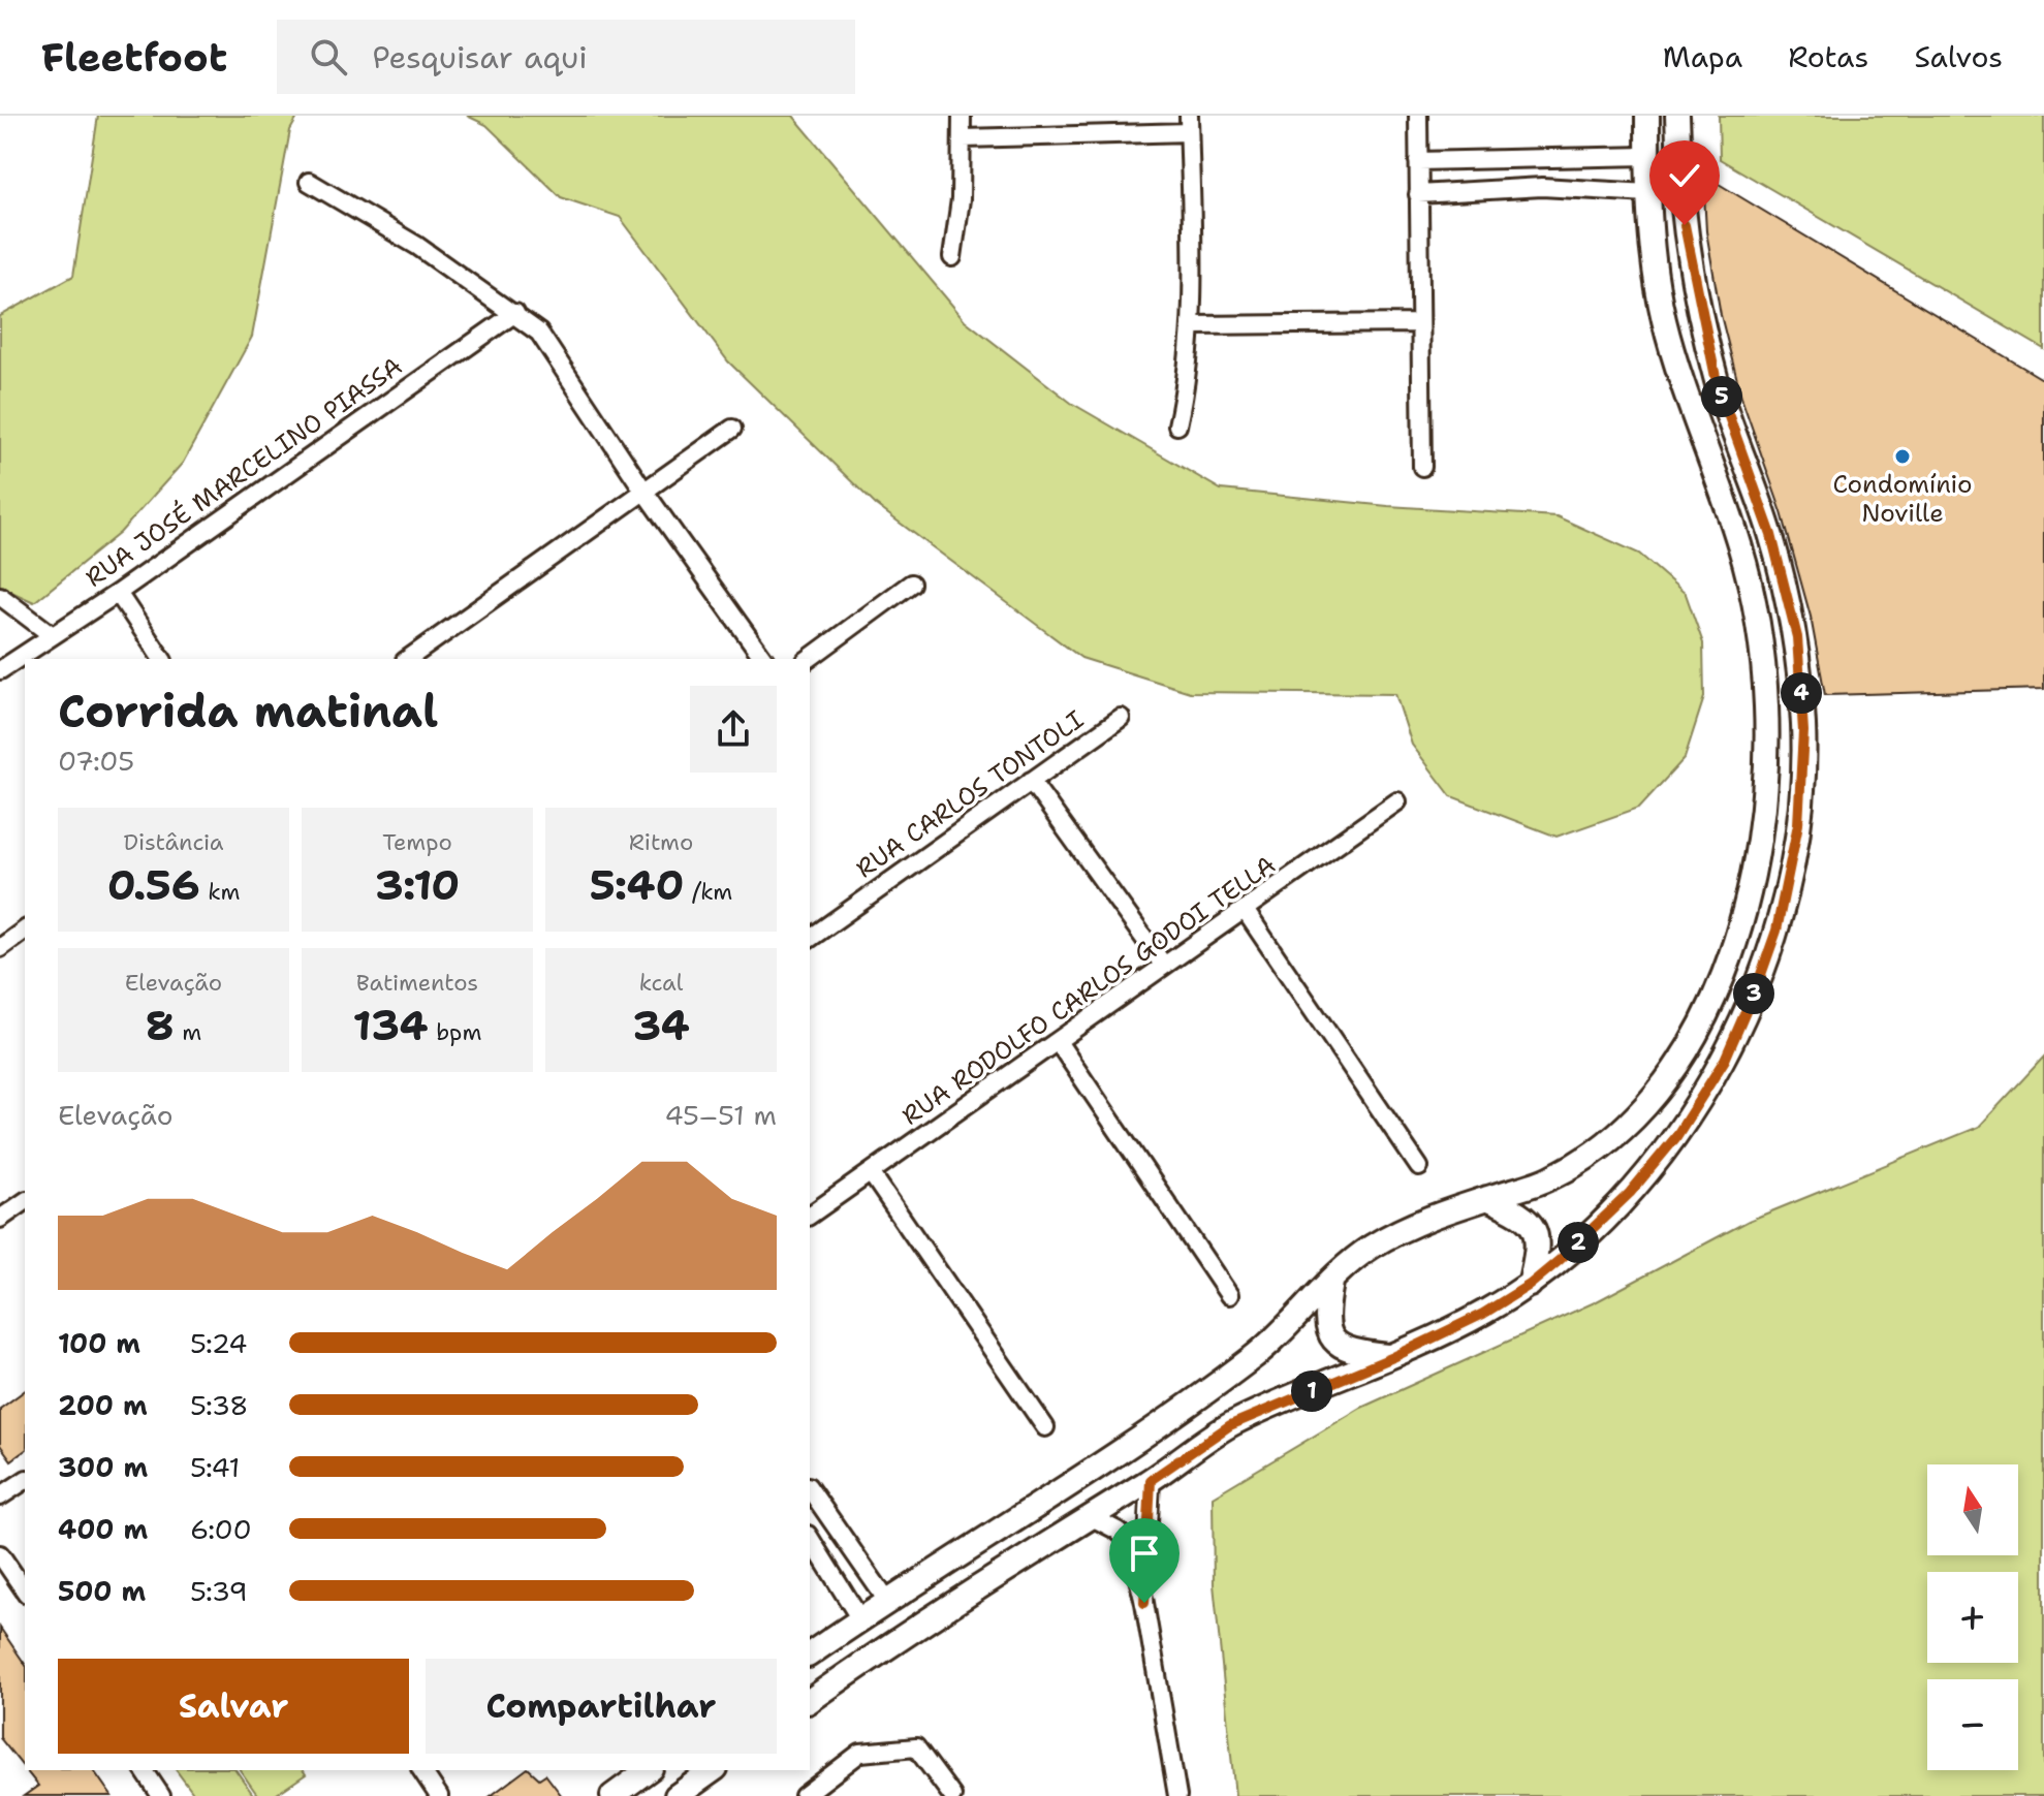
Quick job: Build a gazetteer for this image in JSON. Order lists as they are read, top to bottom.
{
  "streets": {
    "street": ["RUA JOSÉ MARCELINO PIASSA", "RUA CARLOS TONTOLI", "RUA RODOLFO CARLOS GODOI TELLA"]
  },
  "places": ["Condomínio Noville"],
  "north": "top",
  "page": {
    "header": "Fleetfoot",
    "search": "Pesquisar aqui",
    "nav": ["Mapa", "Rotas", "Salvos"],
    "pins": [
      "5",
      "4",
      "3",
      "2",
      "1"
    ],
    "heading": ["Corrida matinal", "07:05"],
    "stats": [
      ["Distância", "0.56 km"],
      ["Tempo", "3:10"],
      ["Ritmo", "5:40 /km"],
      ["Elevação", "8 m"],
      ["Batimentos", "134 bpm"],
      ["kcal", "34"]
    ],
    "chart": ["Elevação", "45–51 m"],
    "list": [
      {
        "name": "100 m",
        "note": "5:24"
      },
      {
        "name": "200 m",
        "note": "5:38"
      },
      {
        "name": "300 m",
        "note": "5:41"
      },
      {
        "name": "400 m",
        "note": "6:00"
      },
      {
        "name": "500 m",
        "note": "5:39"
      }
    ],
    "map_buttons": ["+", "−"],
    "buttons": ["Salvar", "Compartilhar"]
  }
}
